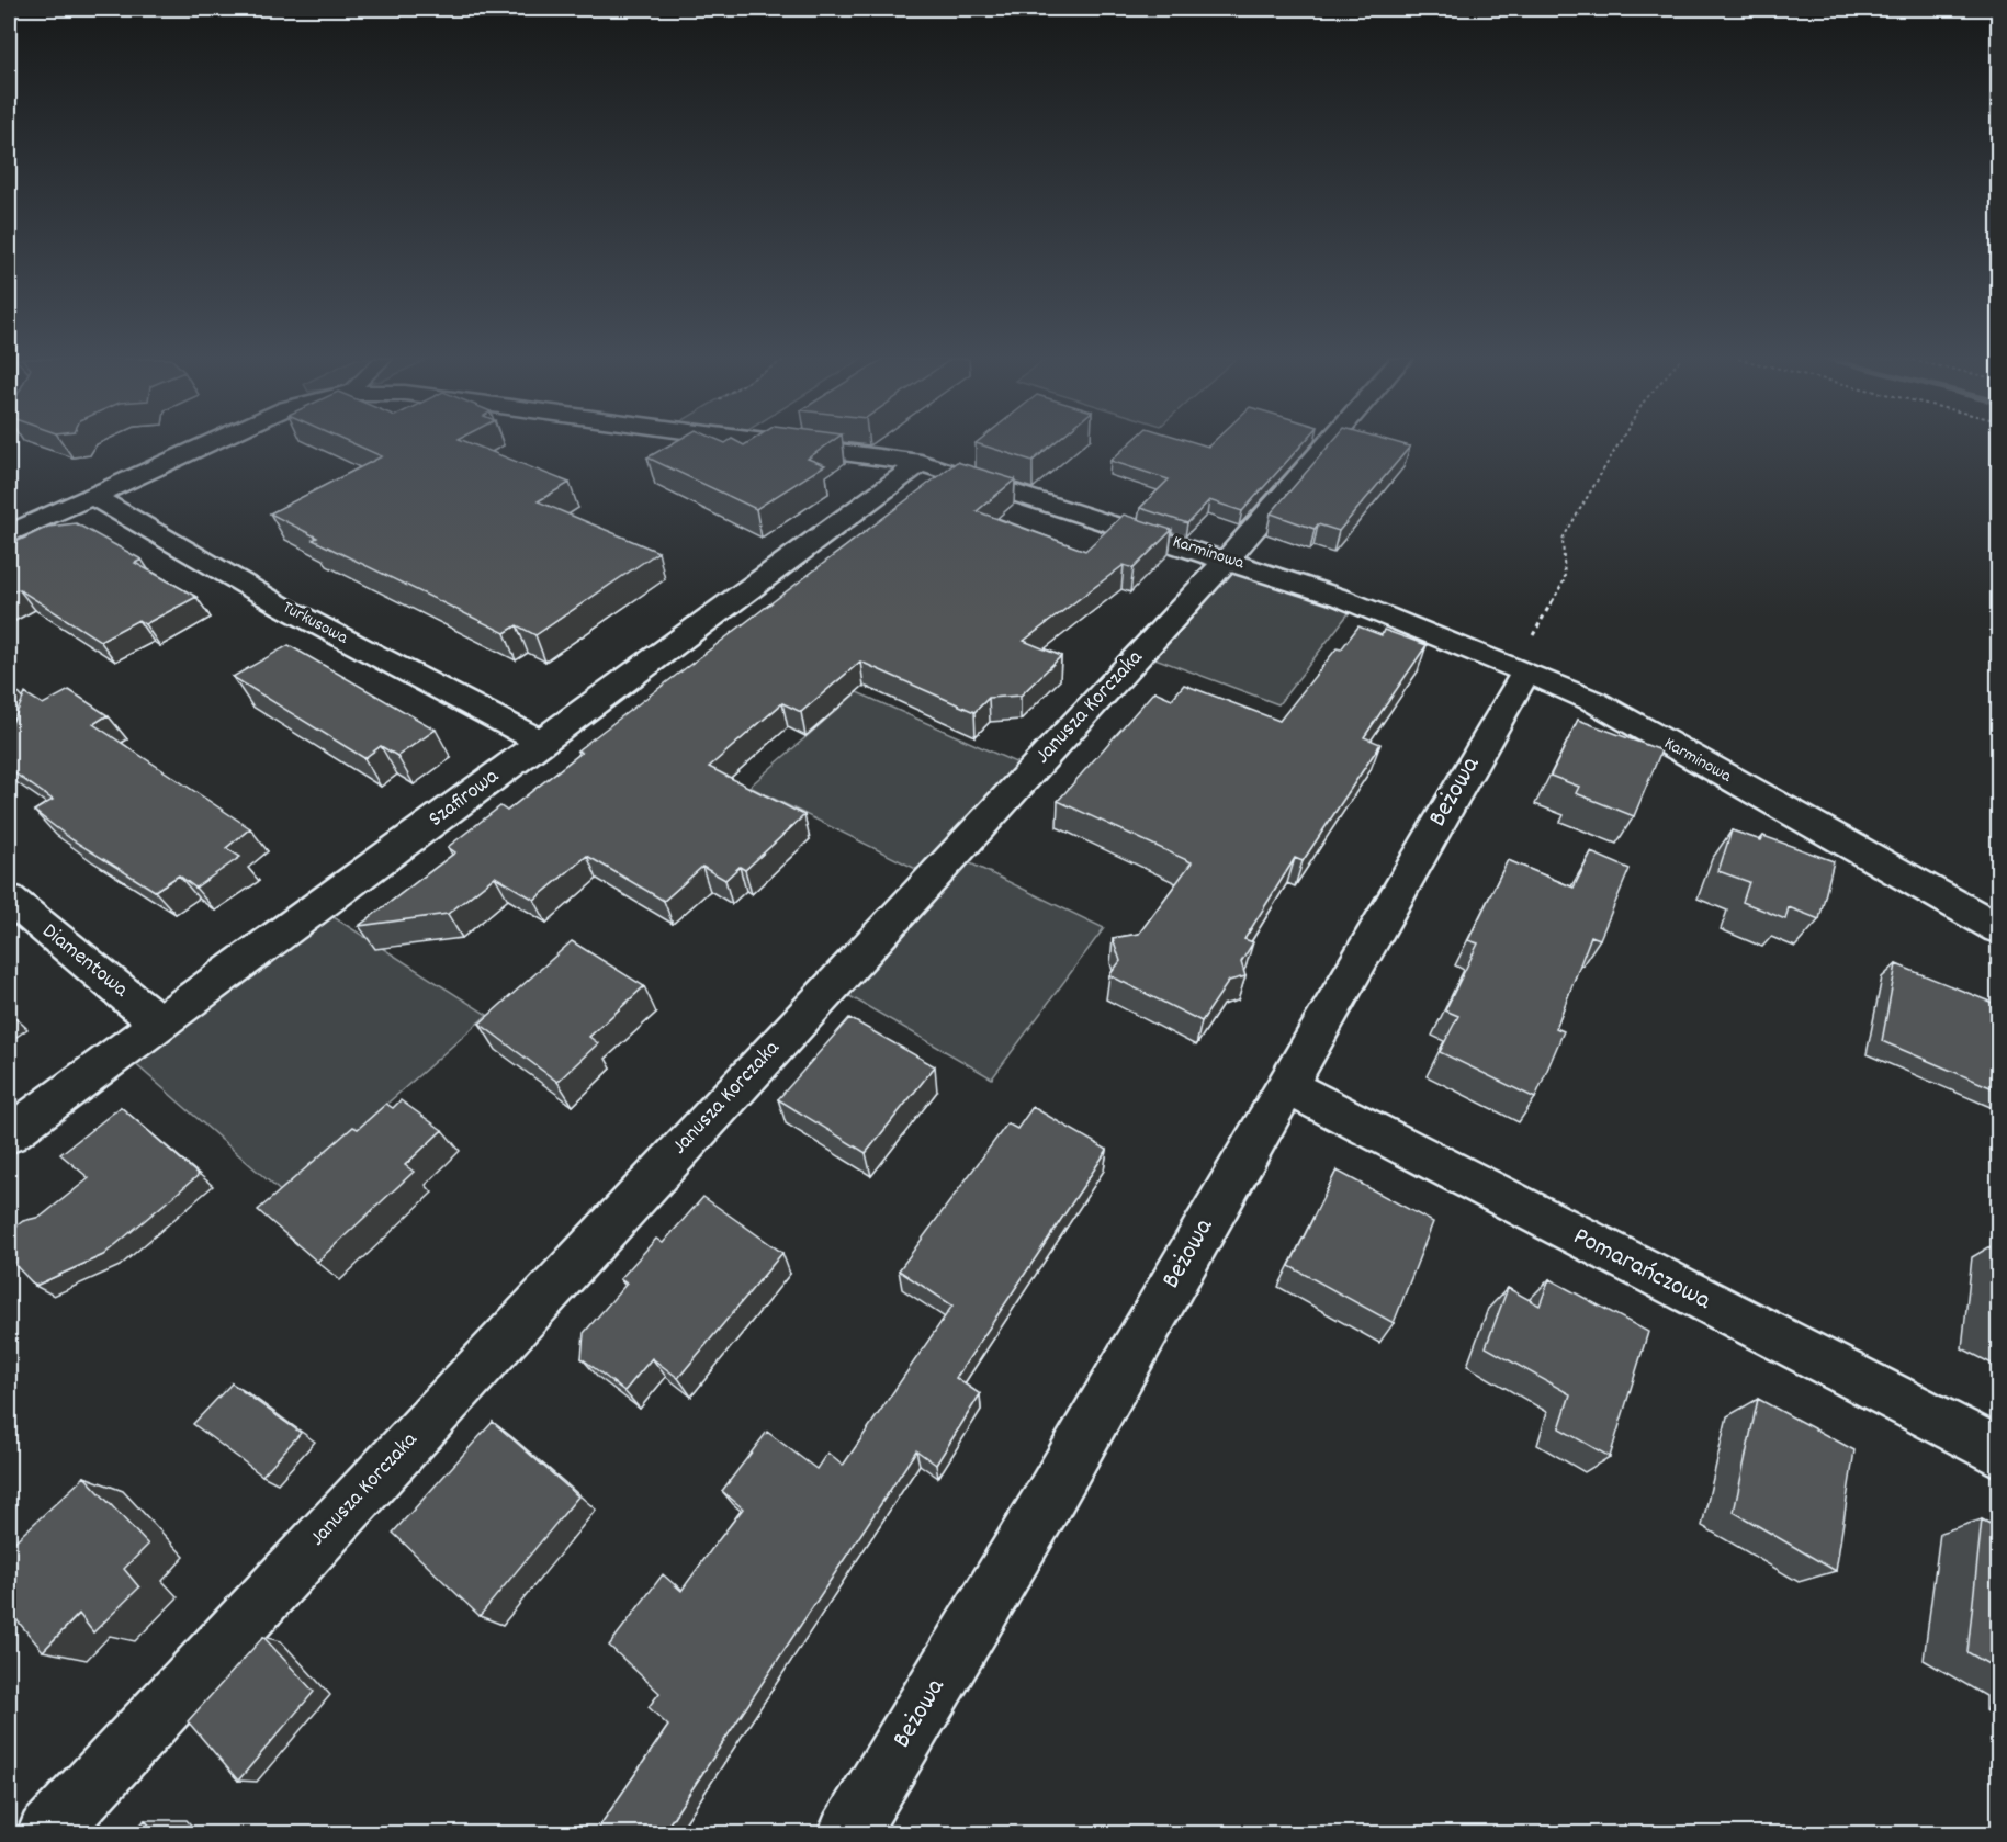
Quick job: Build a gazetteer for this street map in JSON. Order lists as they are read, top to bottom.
{
  "streets": {
    "street": [
      "Karminowa",
      "Turkusowa",
      "Janusza Korczaka",
      "Beżowa",
      "Szafirowa",
      "Diamentowa",
      "Pomarańczowa"
    ]
  },
  "crossings": [
    ["Karminowa", "Turkusowa"],
    ["Karminowa", "Janusza Korczaka"],
    ["Karminowa", "Beżowa"],
    ["Karminowa", "Szafirowa"],
    ["Turkusowa", "Szafirowa"],
    ["Beżowa", "Pomarańczowa"],
    ["Szafirowa", "Diamentowa"]
  ]
}
